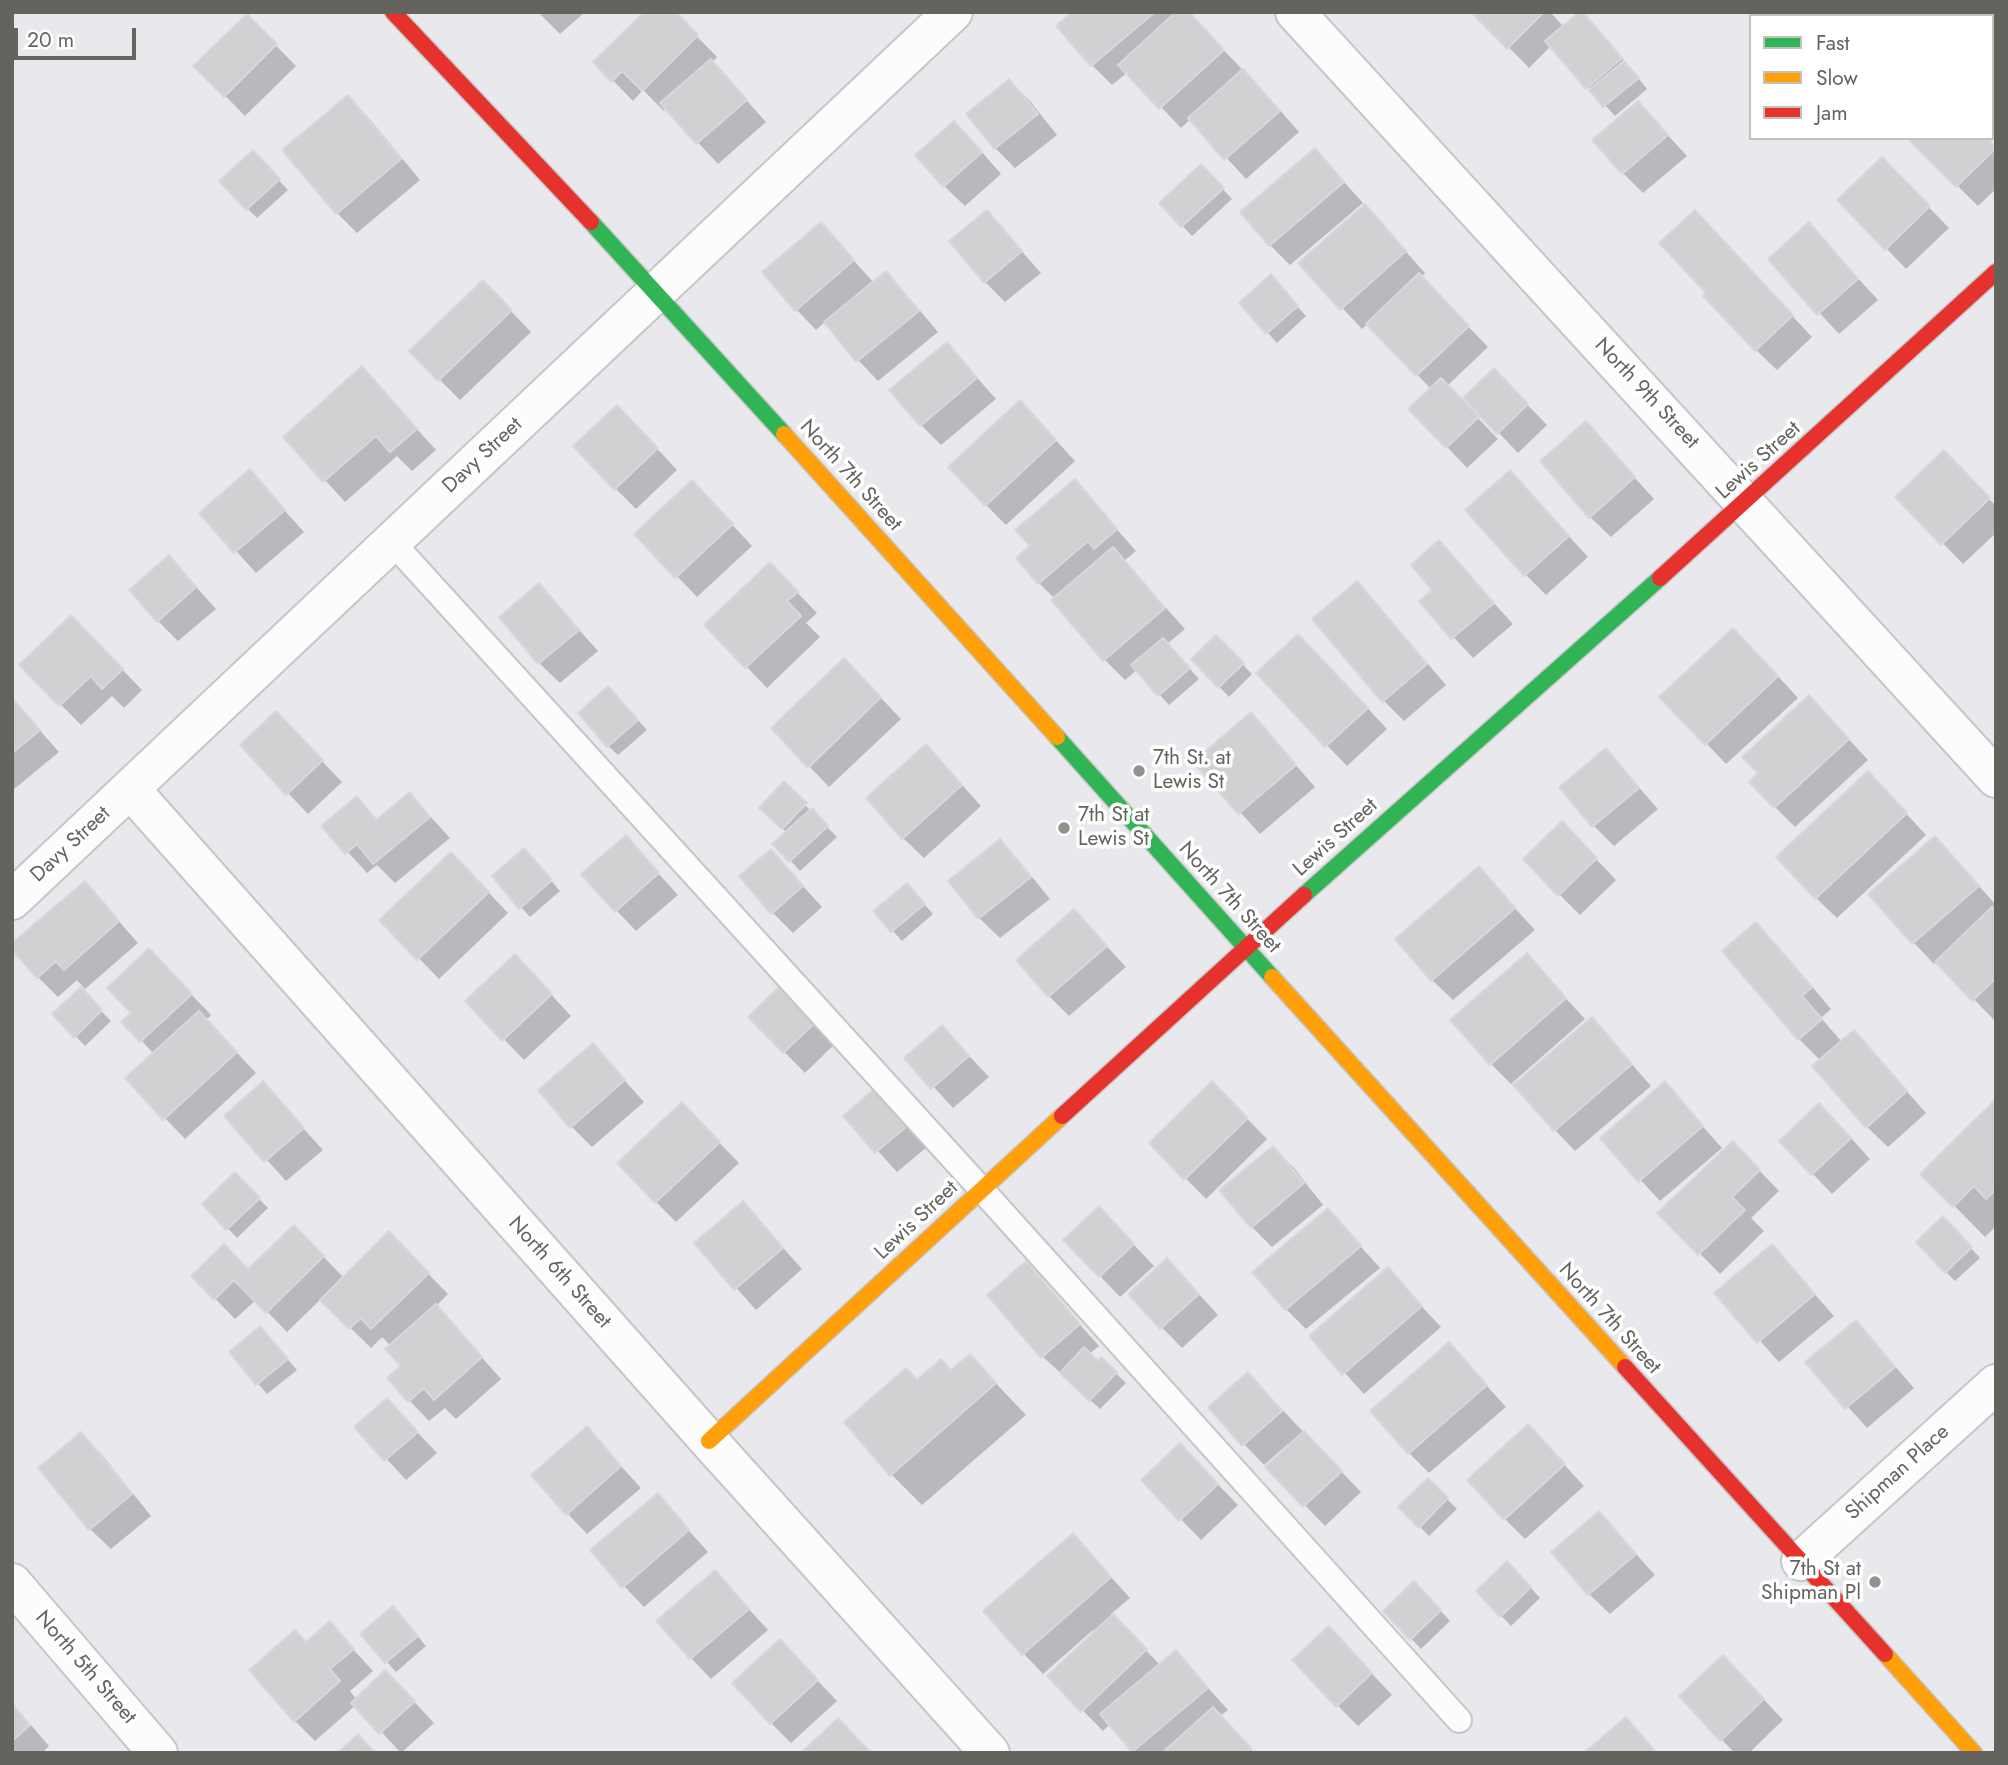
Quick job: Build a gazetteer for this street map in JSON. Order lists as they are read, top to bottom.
{
  "streets": {
    "street": [
      "North 9th Street",
      "Davy Street",
      "Lewis Street",
      "North 7th Street",
      "North 6th Street",
      "Shipman Place",
      "North 5th Street"
    ]
  },
  "crossings": [
    ["North 9th Street", "Lewis Street"],
    ["Davy Street", "North 7th Street"],
    ["Davy Street", "North 6th Street"],
    ["Lewis Street", "North 7th Street"],
    ["Lewis Street", "North 6th Street"],
    ["North 7th Street", "Shipman Place"]
  ],
  "places": ["7th St. at Lewis St", "7th St at Lewis St", "7th St at Shipman Pl"],
  "legend": ["Fast", "Slow", "Jam"],
  "scale_bar": "20 m"
}
